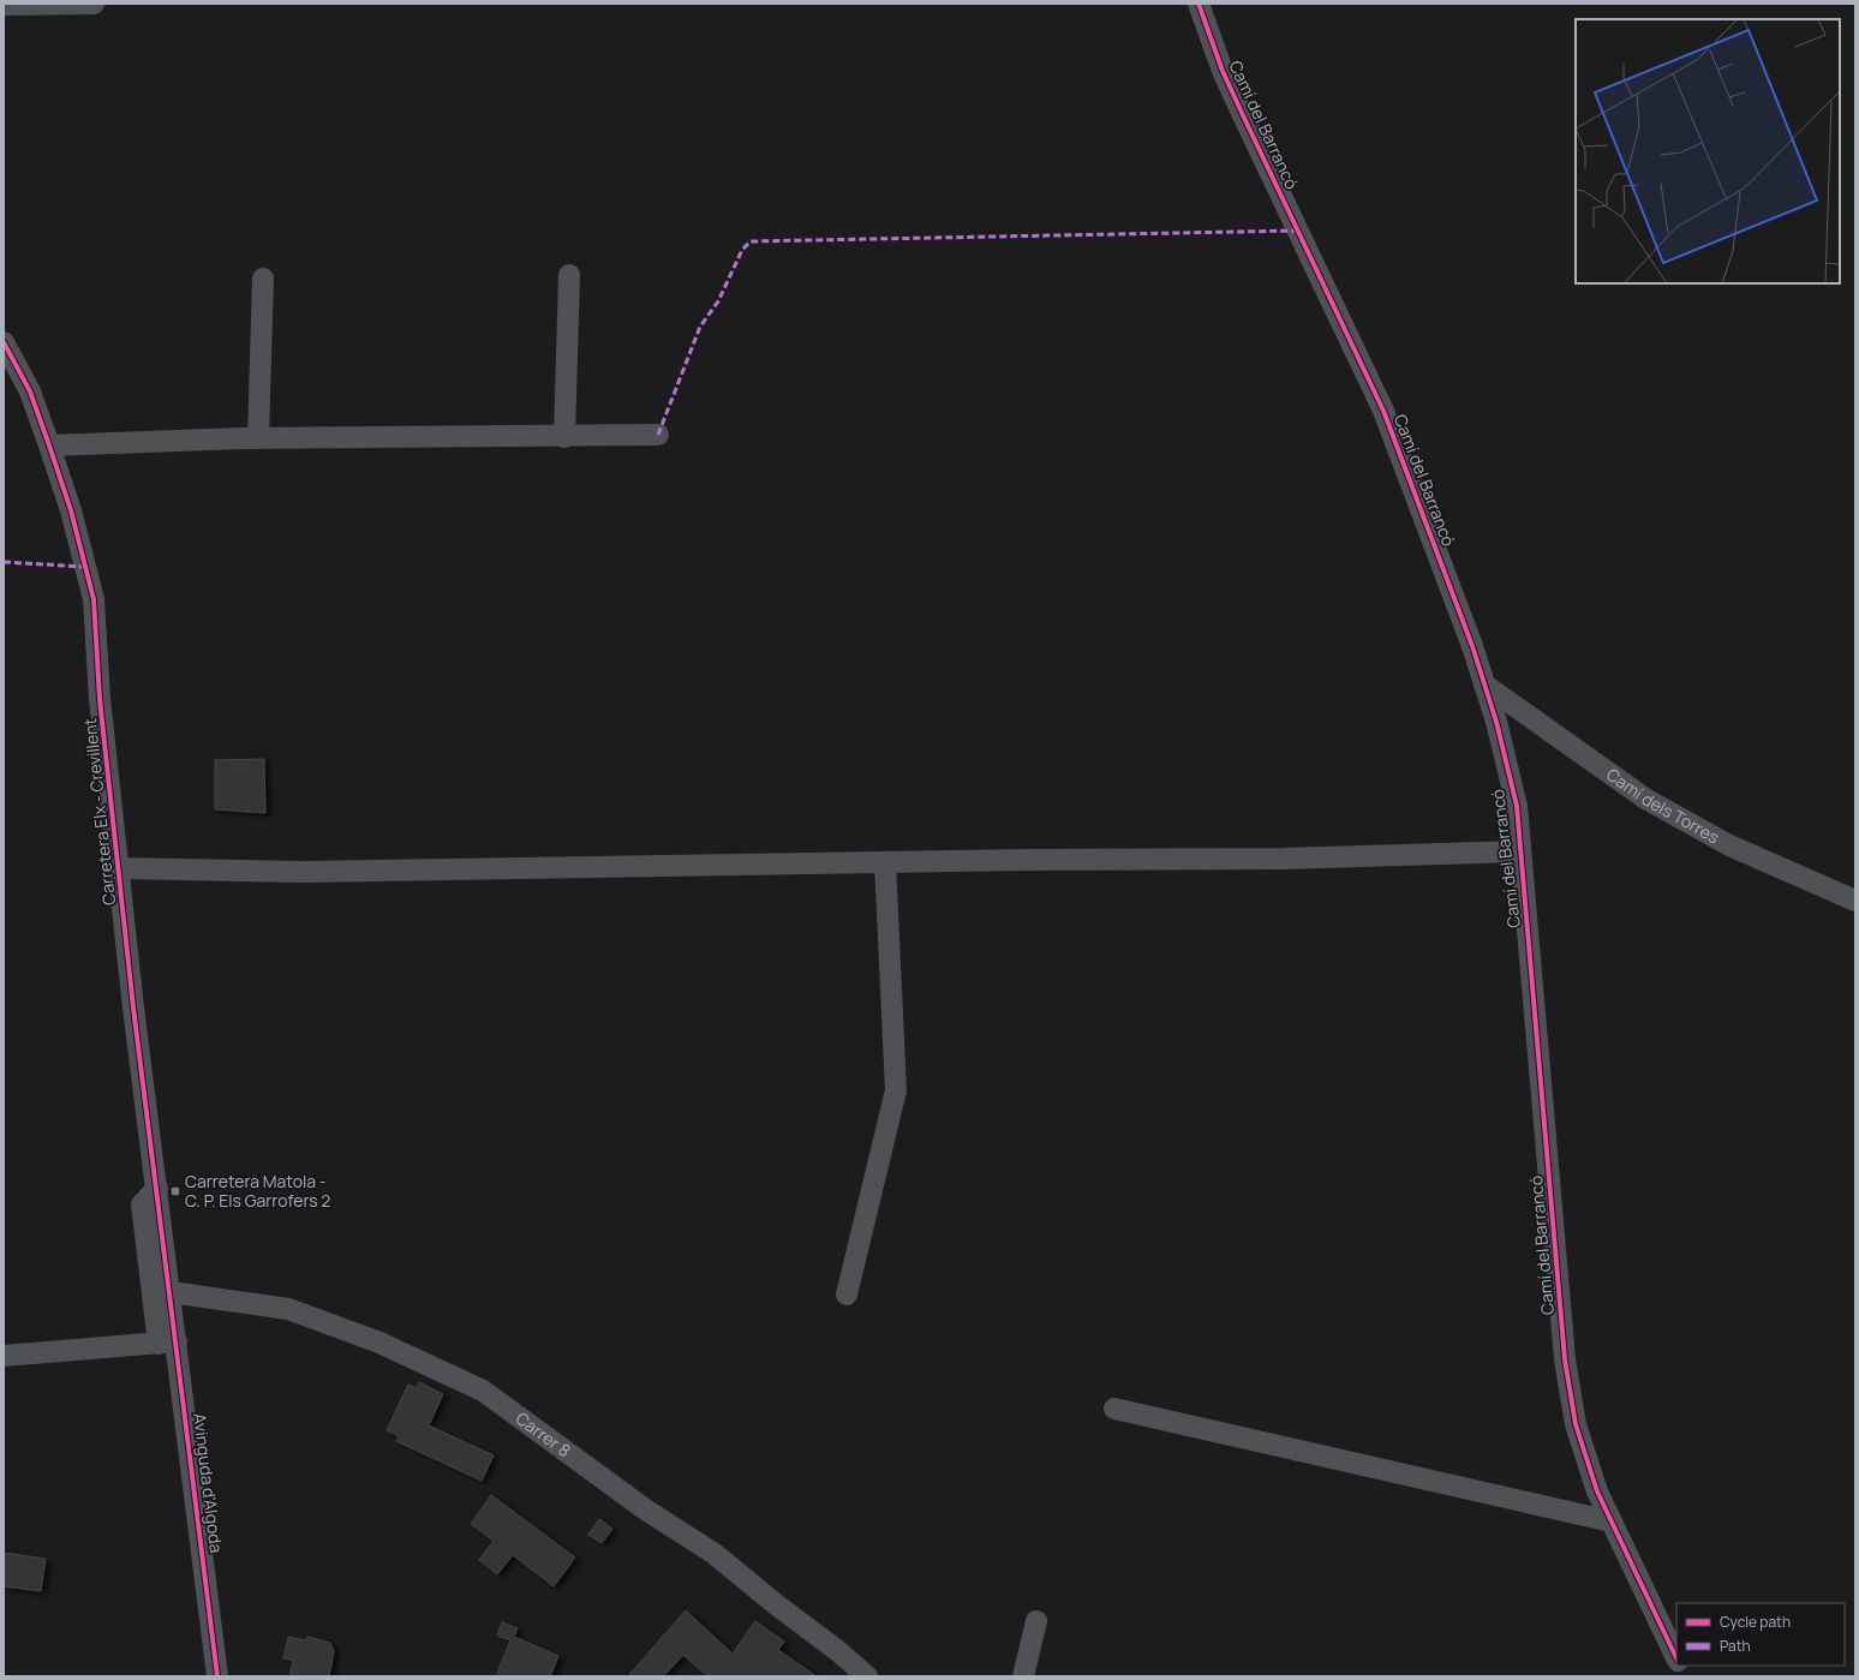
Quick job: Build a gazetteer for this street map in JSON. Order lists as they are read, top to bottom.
{
  "streets": {
    "street": [
      "Camí del Barrancó",
      "Camí dels Torres",
      "Carretera Elx - Crevillent",
      "Carrer 8",
      "Avinguda d'Algoda"
    ]
  },
  "crossings": [
    ["Camí del Barrancó", "Camí dels Torres"],
    ["Carretera Elx - Crevillent", "Carrer 8"],
    ["Carretera Elx - Crevillent", "Avinguda d'Algoda"],
    ["Carrer 8", "Avinguda d'Algoda"]
  ],
  "places": {
    "transit": ["Carretera Matola - C. P. Els Garrofers 2"]
  },
  "legend": ["Cycle path", "Path"]
}
